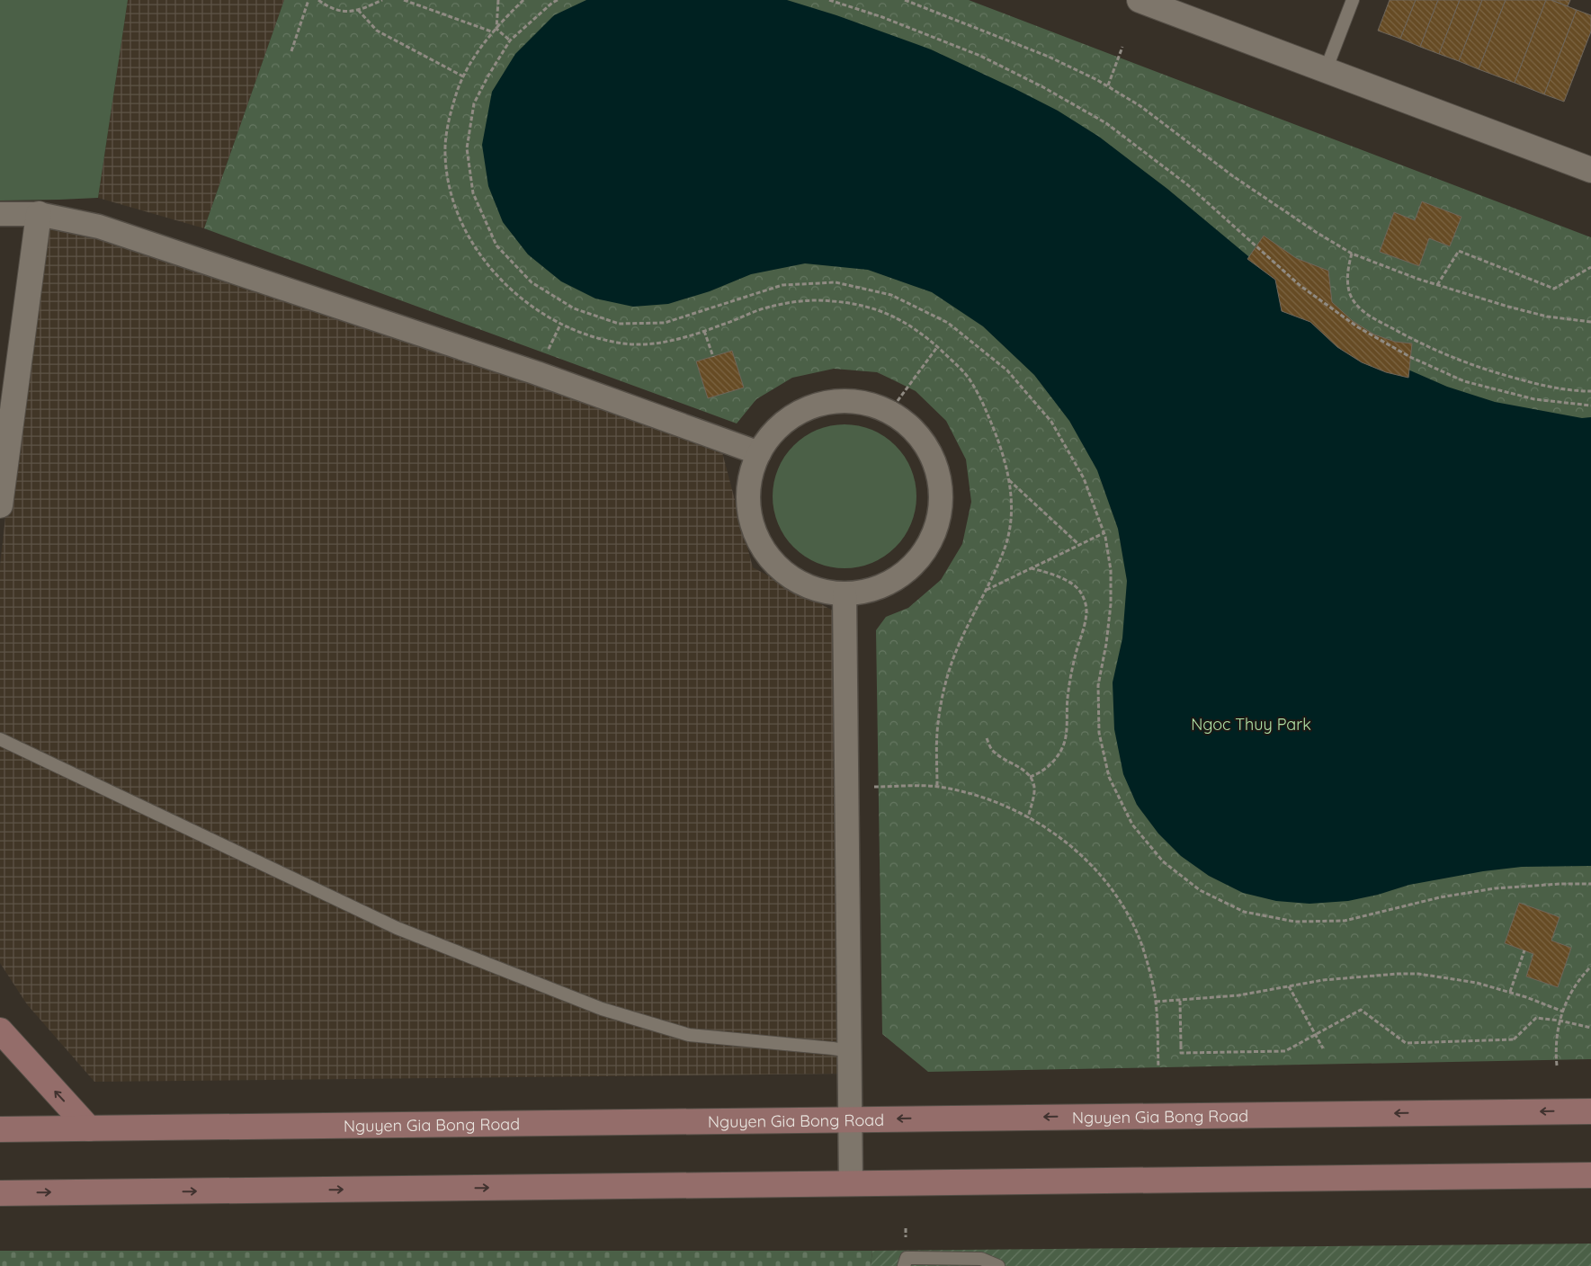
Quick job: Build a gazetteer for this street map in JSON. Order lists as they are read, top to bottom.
{
  "streets": {
    "main road": ["Nguyen Gia Bong Road"]
  },
  "parks": ["Ngoc Thuy Park"]
}
